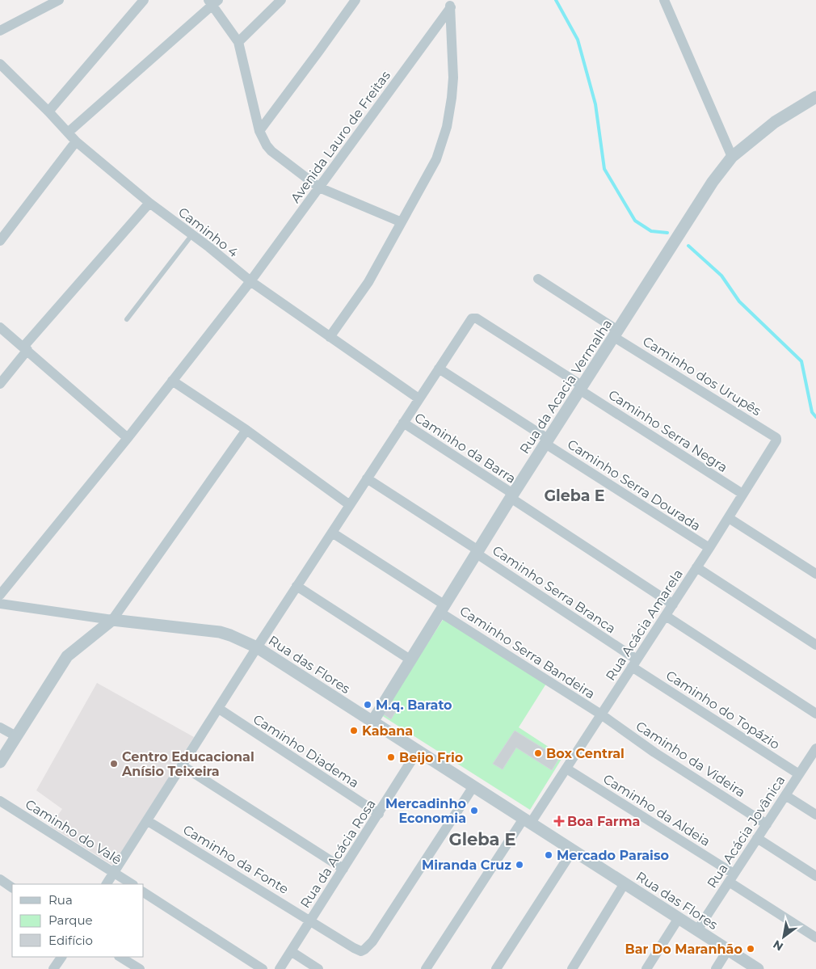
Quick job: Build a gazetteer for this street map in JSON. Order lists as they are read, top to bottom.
{
  "streets": {
    "street": [
      "Avenida Lauro de Freitas",
      "Caminho 4",
      "Caminho dos Urupês",
      "Rua da Acacia Vermalha",
      "Caminho Serra Negra",
      "Caminho da Barra",
      "Caminho Serra Dourada",
      "Caminho Serra Branca",
      "Rua Acácia Amarela",
      "Caminho Serra Bandeira",
      "Rua das Flores",
      "Caminho do Topázio",
      "Caminho Diadema",
      "Caminho da Videira",
      "Caminho da Aldeia",
      "Caminho do Valê",
      "Rua Acácia Jovânica",
      "Rua da Acácia Rosa",
      "Caminho da Fonte"
    ]
  },
  "crossings": [
    ["Avenida Lauro de Freitas", "Caminho 4"],
    ["Caminho dos Urupês", "Rua da Acacia Vermalha"],
    ["Caminho dos Urupês", "Rua Acácia Amarela"],
    ["Rua da Acacia Vermalha", "Caminho Serra Negra"],
    ["Rua da Acacia Vermalha", "Caminho da Barra"],
    ["Rua da Acacia Vermalha", "Caminho Serra Dourada"],
    ["Rua da Acacia Vermalha", "Caminho Serra Branca"],
    ["Rua da Acacia Vermalha", "Caminho Serra Bandeira"],
    ["Rua da Acacia Vermalha", "Rua das Flores"],
    ["Caminho Serra Negra", "Caminho Serra Dourada"],
    ["Caminho Serra Negra", "Rua Acácia Amarela"],
    ["Caminho da Barra", "Rua Acácia Amarela"],
    ["Caminho Serra Dourada", "Rua Acácia Amarela"],
    ["Caminho Serra Branca", "Rua Acácia Amarela"],
    ["Caminho Serra Branca", "Caminho do Topázio"],
    ["Rua Acácia Amarela", "Caminho Serra Bandeira"],
    ["Rua Acácia Amarela", "Rua das Flores"],
    ["Rua Acácia Amarela", "Caminho do Topázio"],
    ["Rua Acácia Amarela", "Caminho da Videira"],
    ["Rua Acácia Amarela", "Caminho da Aldeia"],
    ["Caminho Serra Bandeira", "Caminho da Videira"],
    ["Rua das Flores", "Rua Acácia Jovânica"],
    ["Rua das Flores", "Rua da Acácia Rosa"],
    ["Rua das Flores", "Caminho da Fonte"],
    ["Caminho do Topázio", "Rua Acácia Jovânica"],
    ["Caminho Diadema", "Rua da Acácia Rosa"],
    ["Caminho da Videira", "Rua Acácia Jovânica"],
    ["Caminho da Aldeia", "Rua Acácia Jovânica"],
    ["Rua da Acácia Rosa", "Caminho da Fonte"]
  ],
  "districts": ["Gleba E", "Gleba E"],
  "places": {
    "other": [
      "M.q. Barato",
      "Kabana",
      "Box Central",
      "Beijo Frio",
      "Centro Educacional Anísio Teixeira",
      "Mercadinho Economia",
      "Mercado Paraiso",
      "Miranda Cruz",
      "Bar Do Maranhão"
    ],
    "health": ["Boa Farma"]
  },
  "legend": ["Rua", "Parque", "Edifício"],
  "north": "bottom left"
}
